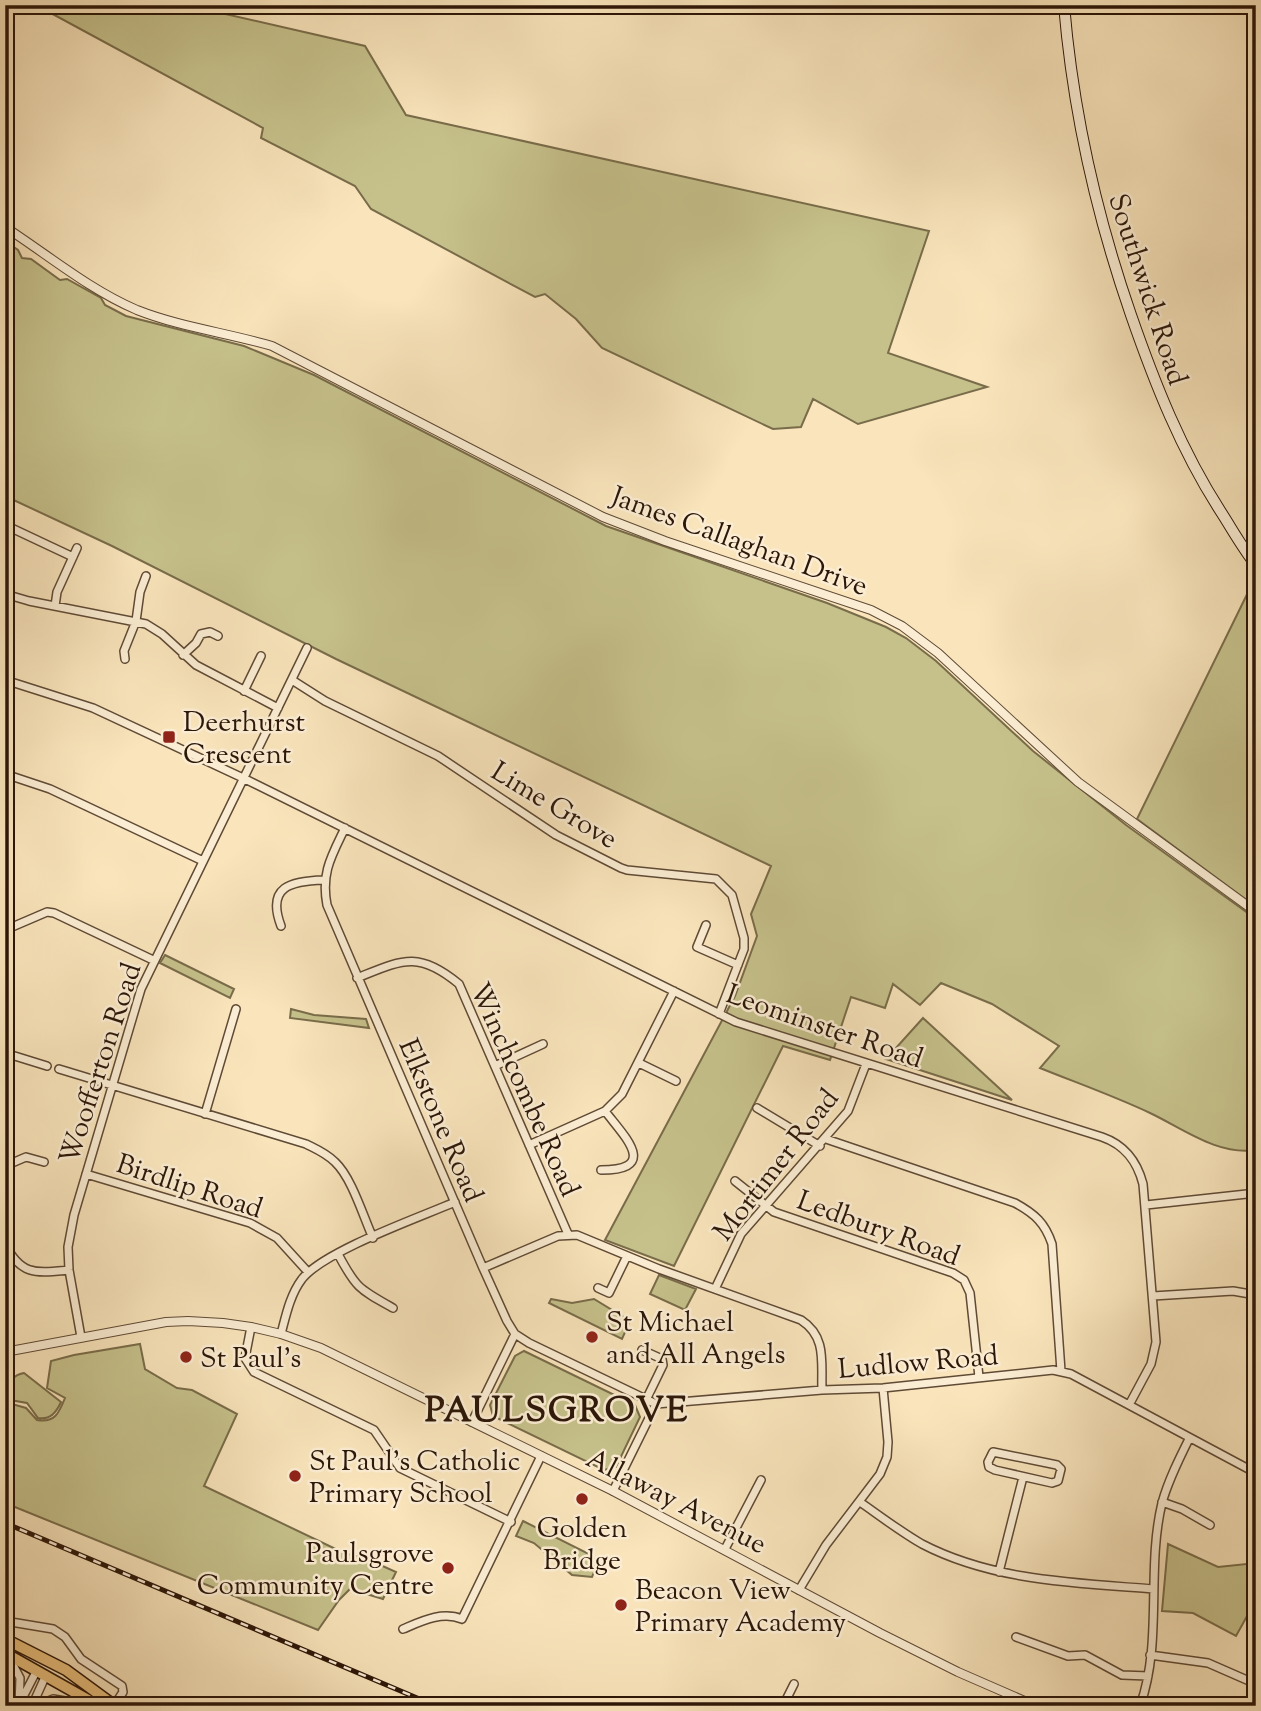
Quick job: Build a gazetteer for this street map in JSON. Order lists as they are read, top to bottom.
{
  "streets": {
    "main road": ["Southwick Road"],
    "street": [
      "James Callaghan Drive",
      "Lime Grove",
      "Leominster Road",
      "Woofferton Road",
      "Winchcombe Road",
      "Elkstone Road",
      "Mortimer Road",
      "Birdlip Road",
      "Ledbury Road",
      "Ludlow Road",
      "Allaway Avenue"
    ]
  },
  "crossings": [
    ["Lime Grove", "Leominster Road"],
    ["Lime Grove", "Woofferton Road"],
    ["Leominster Road", "Woofferton Road"],
    ["Leominster Road", "Mortimer Road"],
    ["Leominster Road", "Ludlow Road"],
    ["Woofferton Road", "Birdlip Road"],
    ["Woofferton Road", "Allaway Avenue"],
    ["Winchcombe Road", "Elkstone Road"],
    ["Mortimer Road", "Ledbury Road"],
    ["Ledbury Road", "Ludlow Road"]
  ],
  "districts": ["PAULSGROVE"],
  "places": {
    "transit": ["Deerhurst Crescent"],
    "other": [
      "St Michael and All Angels",
      "St Paul's",
      "St Paul's Catholic Primary School",
      "Golden Bridge",
      "Paulsgrove Community Centre",
      "Beacon View Primary Academy"
    ]
  }
}
